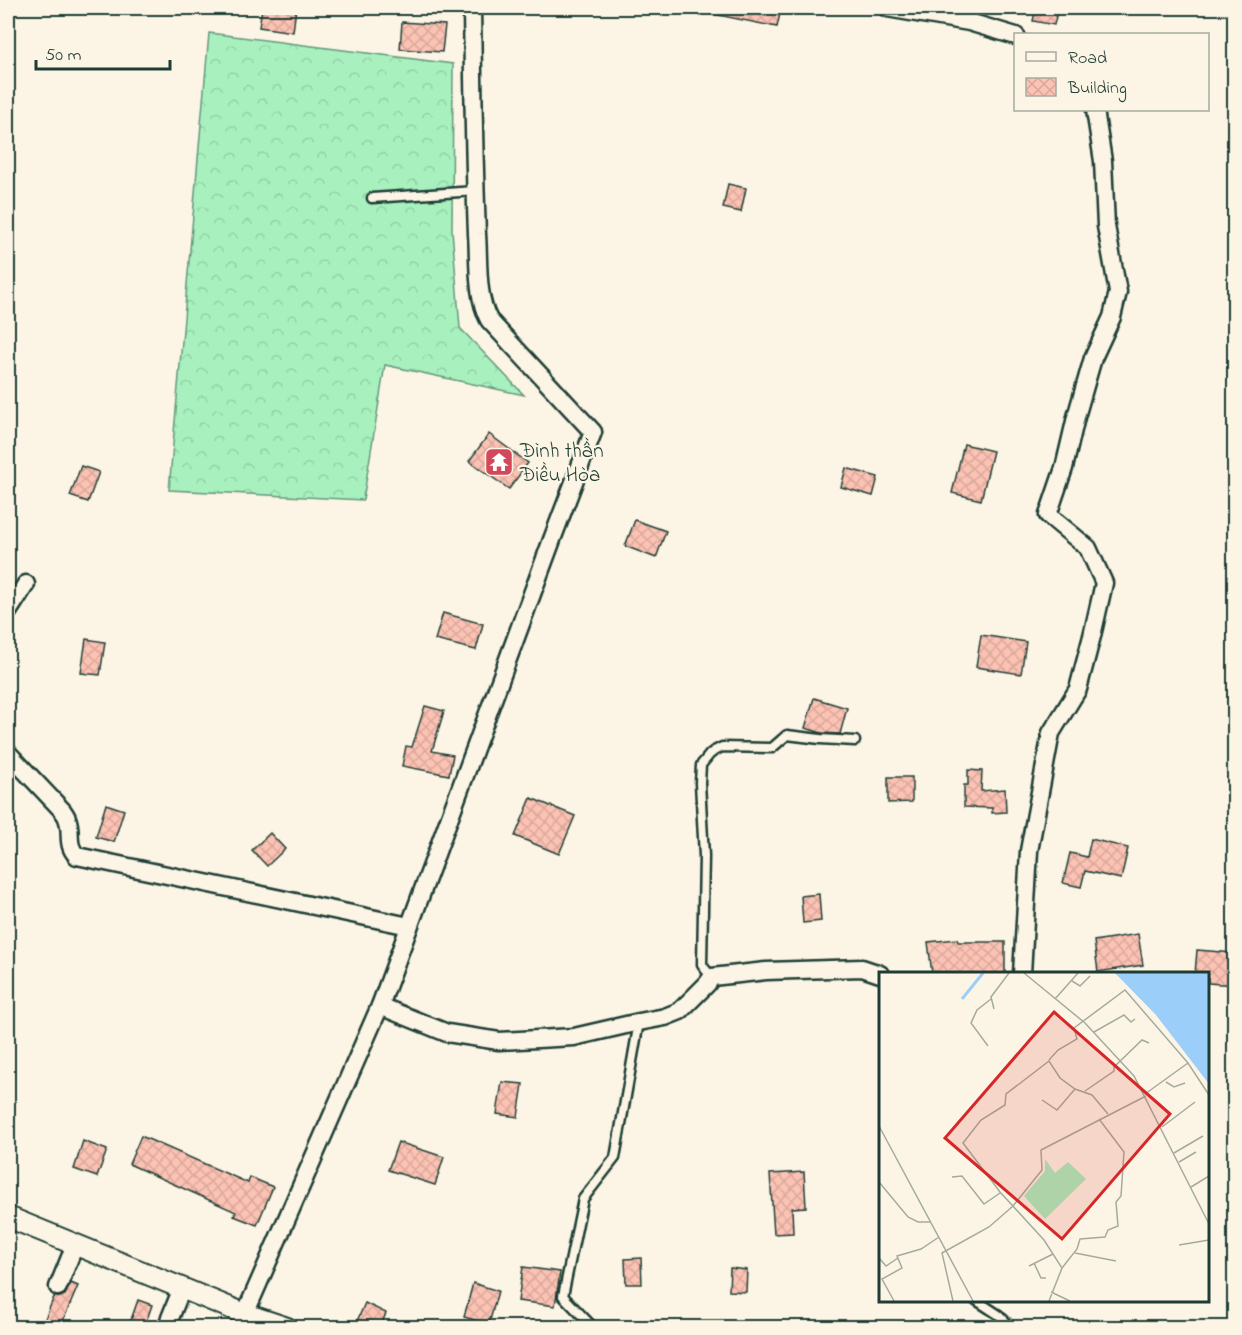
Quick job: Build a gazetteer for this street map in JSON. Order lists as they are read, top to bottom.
{
  "places": {
    "temple": ["Đình thần Điều Hòa"]
  },
  "legend": ["Road", "Building"],
  "scale_bar": "50 m"
}
